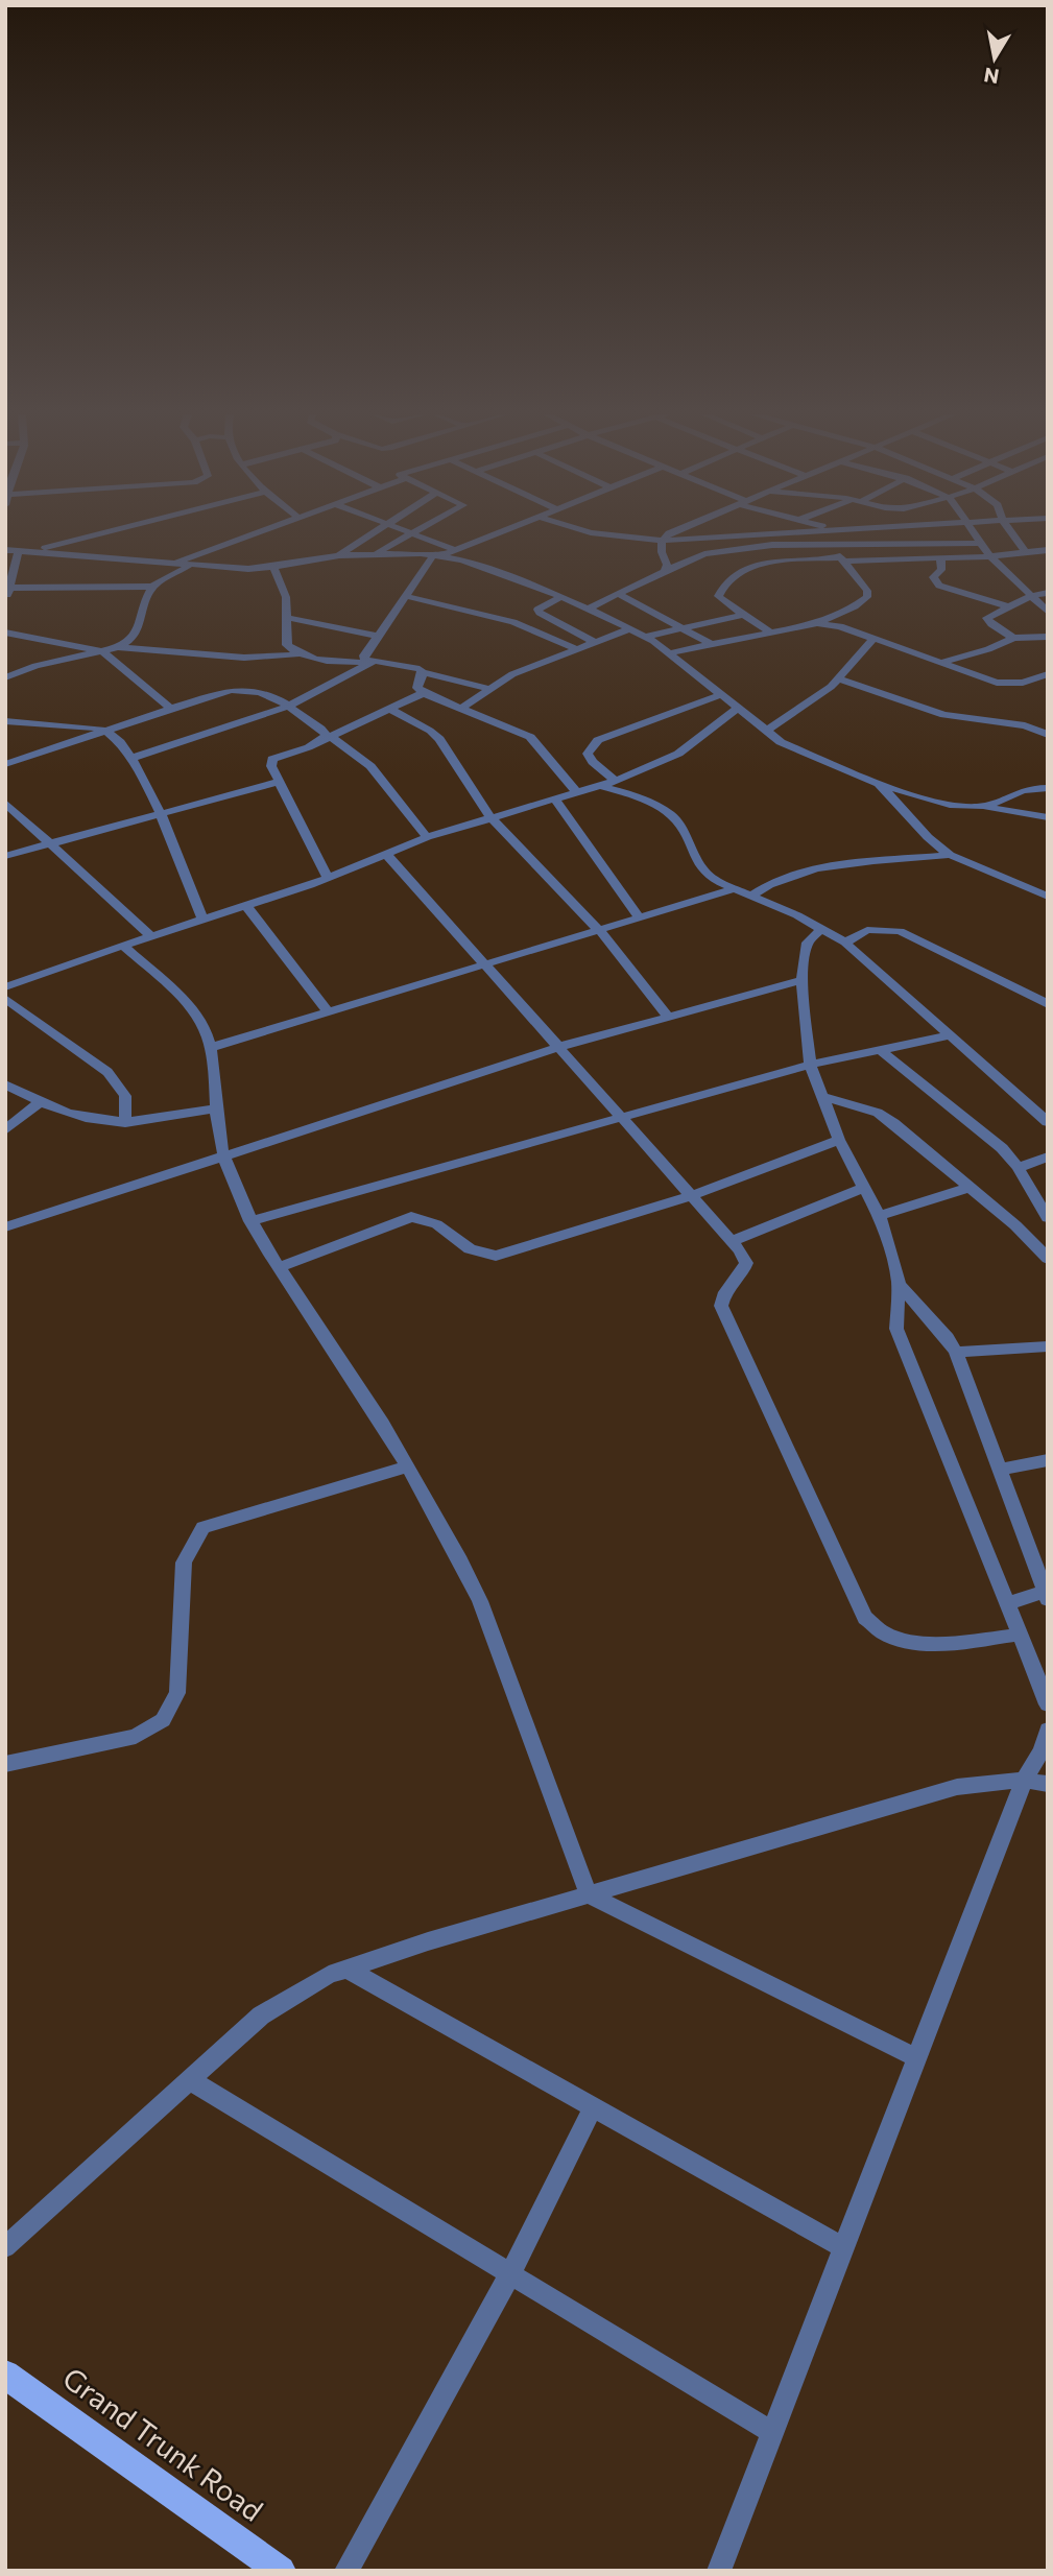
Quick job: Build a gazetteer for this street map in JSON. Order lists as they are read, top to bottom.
{
  "streets": {
    "main road": ["Grand Trunk Road"]
  },
  "north": "bottom"
}
